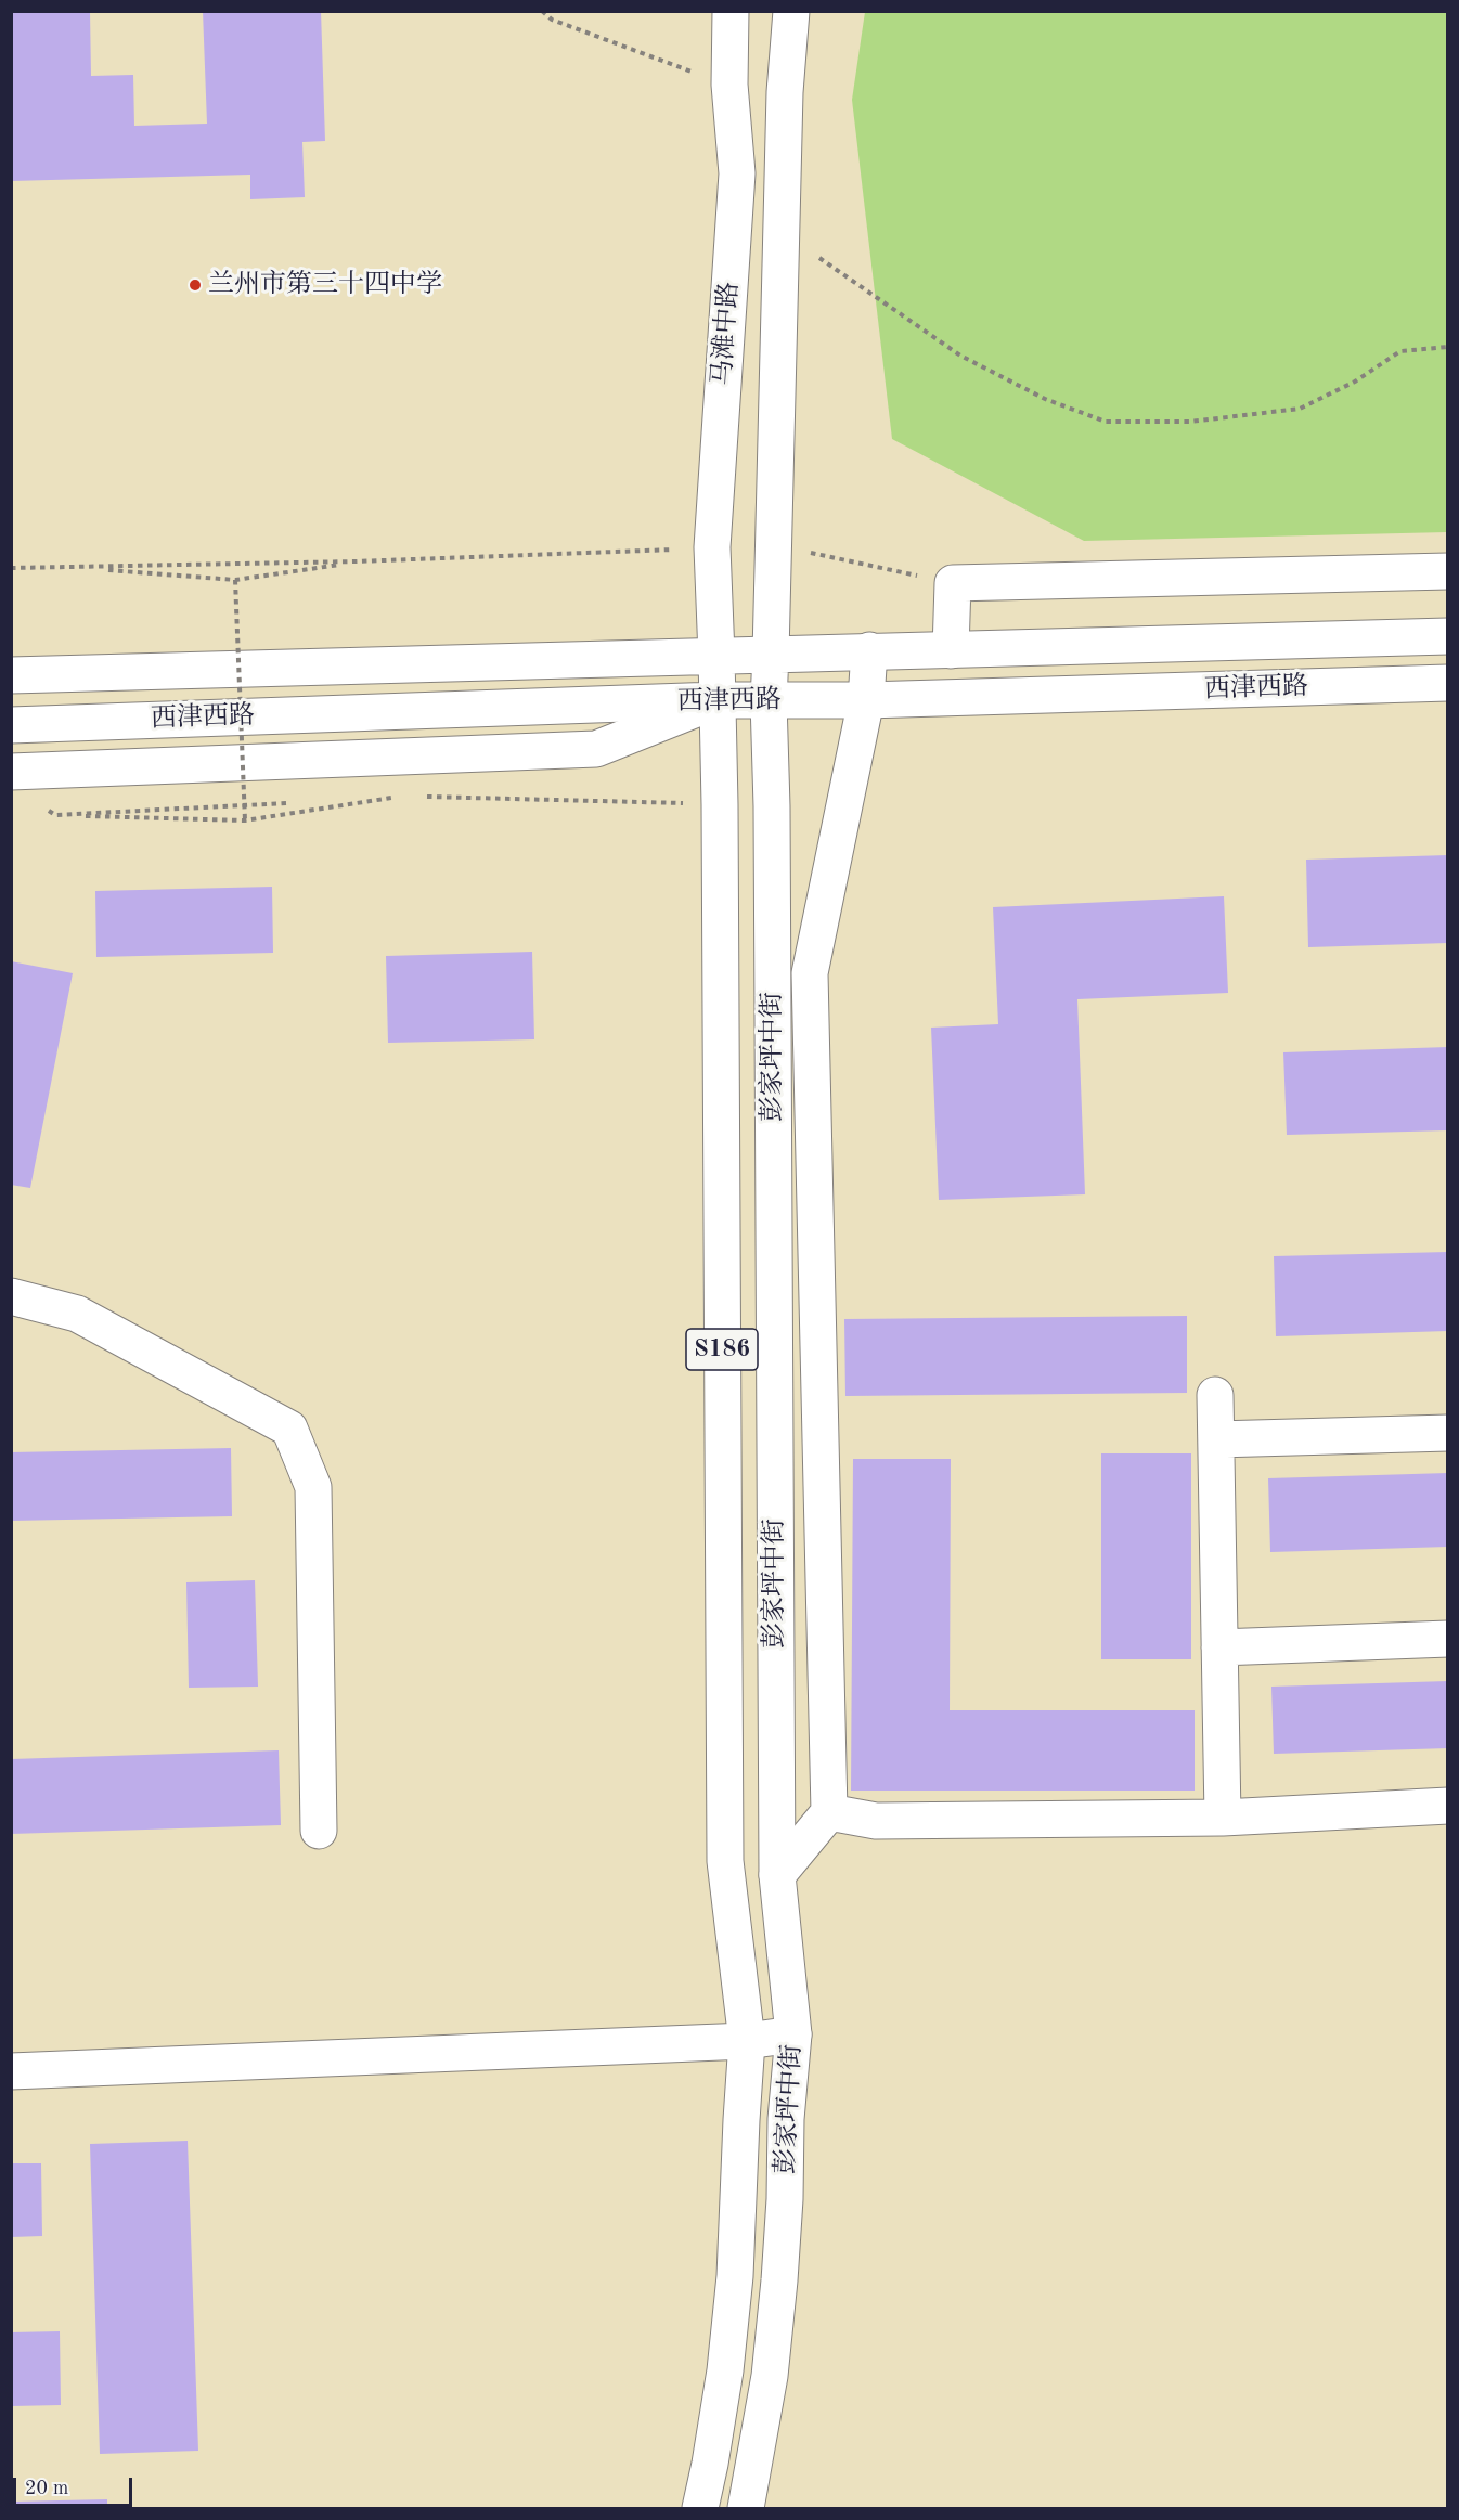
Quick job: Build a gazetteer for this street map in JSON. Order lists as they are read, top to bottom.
{
  "streets": {
    "main road": [
      "马滩中路",
      "西津西路",
      "彭家坪中街",
      "S186"
    ]
  },
  "crossings": [
    ["马滩中路", "西津西路"],
    ["马滩中路", "彭家坪中街"],
    ["西津西路", "彭家坪中街"]
  ],
  "places": ["兰州市第三十四中学"],
  "scale_bar": "20 m"
}
